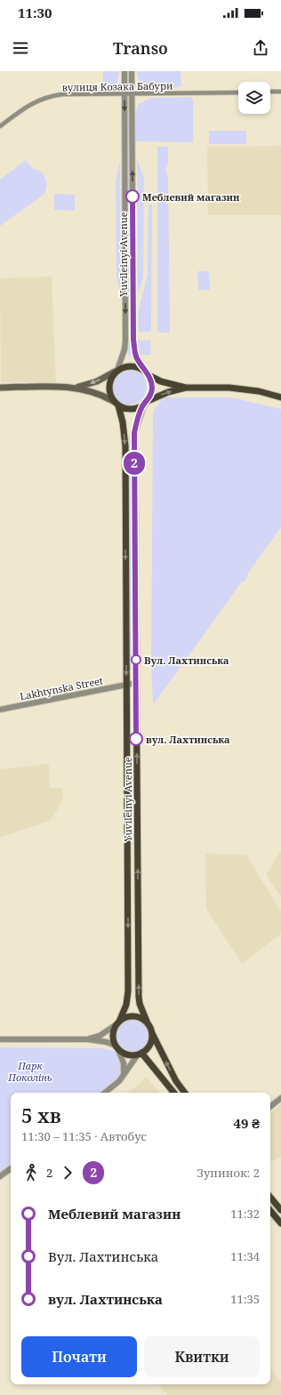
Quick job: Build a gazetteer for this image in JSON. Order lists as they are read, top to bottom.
{
  "streets": {
    "main road": ["Yuvileinyi Avenue"],
    "street": ["вулиця Козака Бабури", "Lakhtynska Street"]
  },
  "crossings": [
    ["вулиця Козака Бабури", "Yuvileinyi Avenue"],
    ["Yuvileinyi Avenue", "Lakhtynska Street"]
  ],
  "parks": ["Парк Поколінь"],
  "places": ["Меблевий магазин", "Вул. Лахтинська", "вул. Лахтинська"],
  "lines": ["bus line 2"],
  "page": {
    "status": "11:30",
    "header": "Transo",
    "on_map": "2",
    "heading": ["5 хв", "11:30 – 11:35 · Автобус", "49 ₴"],
    "legs": ["2", "2", "Зупинок: 2"],
    "list": [
      {
        "name": "Меблевий магазин",
        "value": "11:32"
      },
      {
        "name": "Вул. Лахтинська",
        "value": "11:34"
      },
      {
        "name": "вул. Лахтинська",
        "value": "11:35"
      }
    ],
    "buttons": ["Почати", "Квитки"]
  }
}
